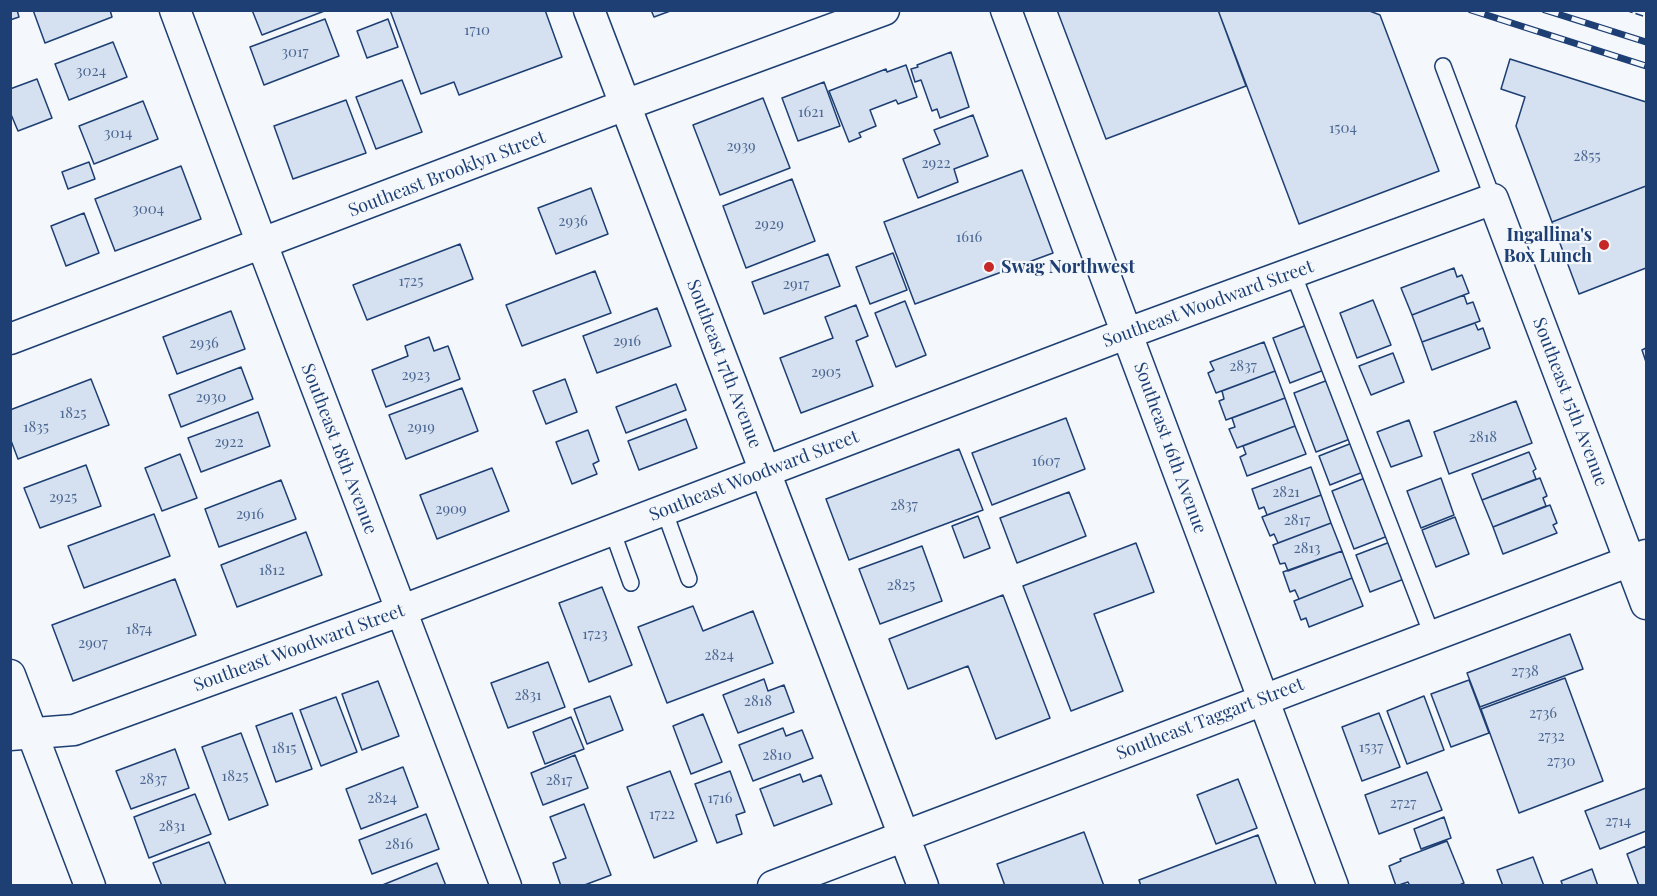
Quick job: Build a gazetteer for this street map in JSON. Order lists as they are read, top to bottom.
{
  "streets": {
    "street": [
      "Southeast Brooklyn Street",
      "Southeast Woodward Street",
      "Southeast 17th Avenue",
      "Southeast 15th Avenue",
      "Southeast 16th Avenue",
      "Southeast 18th Avenue",
      "Southeast Taggart Street"
    ]
  },
  "crossings": [
    ["Southeast Brooklyn Street", "Southeast 17th Avenue"],
    ["Southeast Brooklyn Street", "Southeast 18th Avenue"],
    ["Southeast Woodward Street", "Southeast 17th Avenue"],
    ["Southeast Woodward Street", "Southeast 15th Avenue"],
    ["Southeast Woodward Street", "Southeast 16th Avenue"],
    ["Southeast Woodward Street", "Southeast 18th Avenue"],
    ["Southeast 17th Avenue", "Southeast Taggart Street"],
    ["Southeast 15th Avenue", "Southeast Taggart Street"],
    ["Southeast 16th Avenue", "Southeast Taggart Street"]
  ],
  "places": ["Ingallina's Box Lunch", "Swag Northwest"],
  "house_numbers": [
    "1710",
    "3017",
    "3024",
    "1621",
    "1504",
    "3014",
    "2939",
    "2855",
    "2922",
    "3004",
    "2936",
    "2929",
    "1616",
    "1725",
    "2917",
    "2916",
    "2936",
    "2837",
    "2905",
    "2923",
    "2930",
    "1825",
    "1835",
    "2919",
    "2818",
    "2922",
    "1607",
    "2821",
    "2925",
    "2837",
    "2909",
    "2916",
    "2817",
    "2813",
    "1812",
    "2825",
    "1874",
    "1723",
    "2907",
    "2824",
    "2738",
    "2831",
    "2818",
    "2736",
    "2732",
    "1537",
    "1815",
    "2810",
    "2730",
    "1825",
    "2837",
    "2817",
    "2824",
    "1716",
    "2727",
    "1722",
    "2714",
    "2831",
    "2816"
  ]
}
